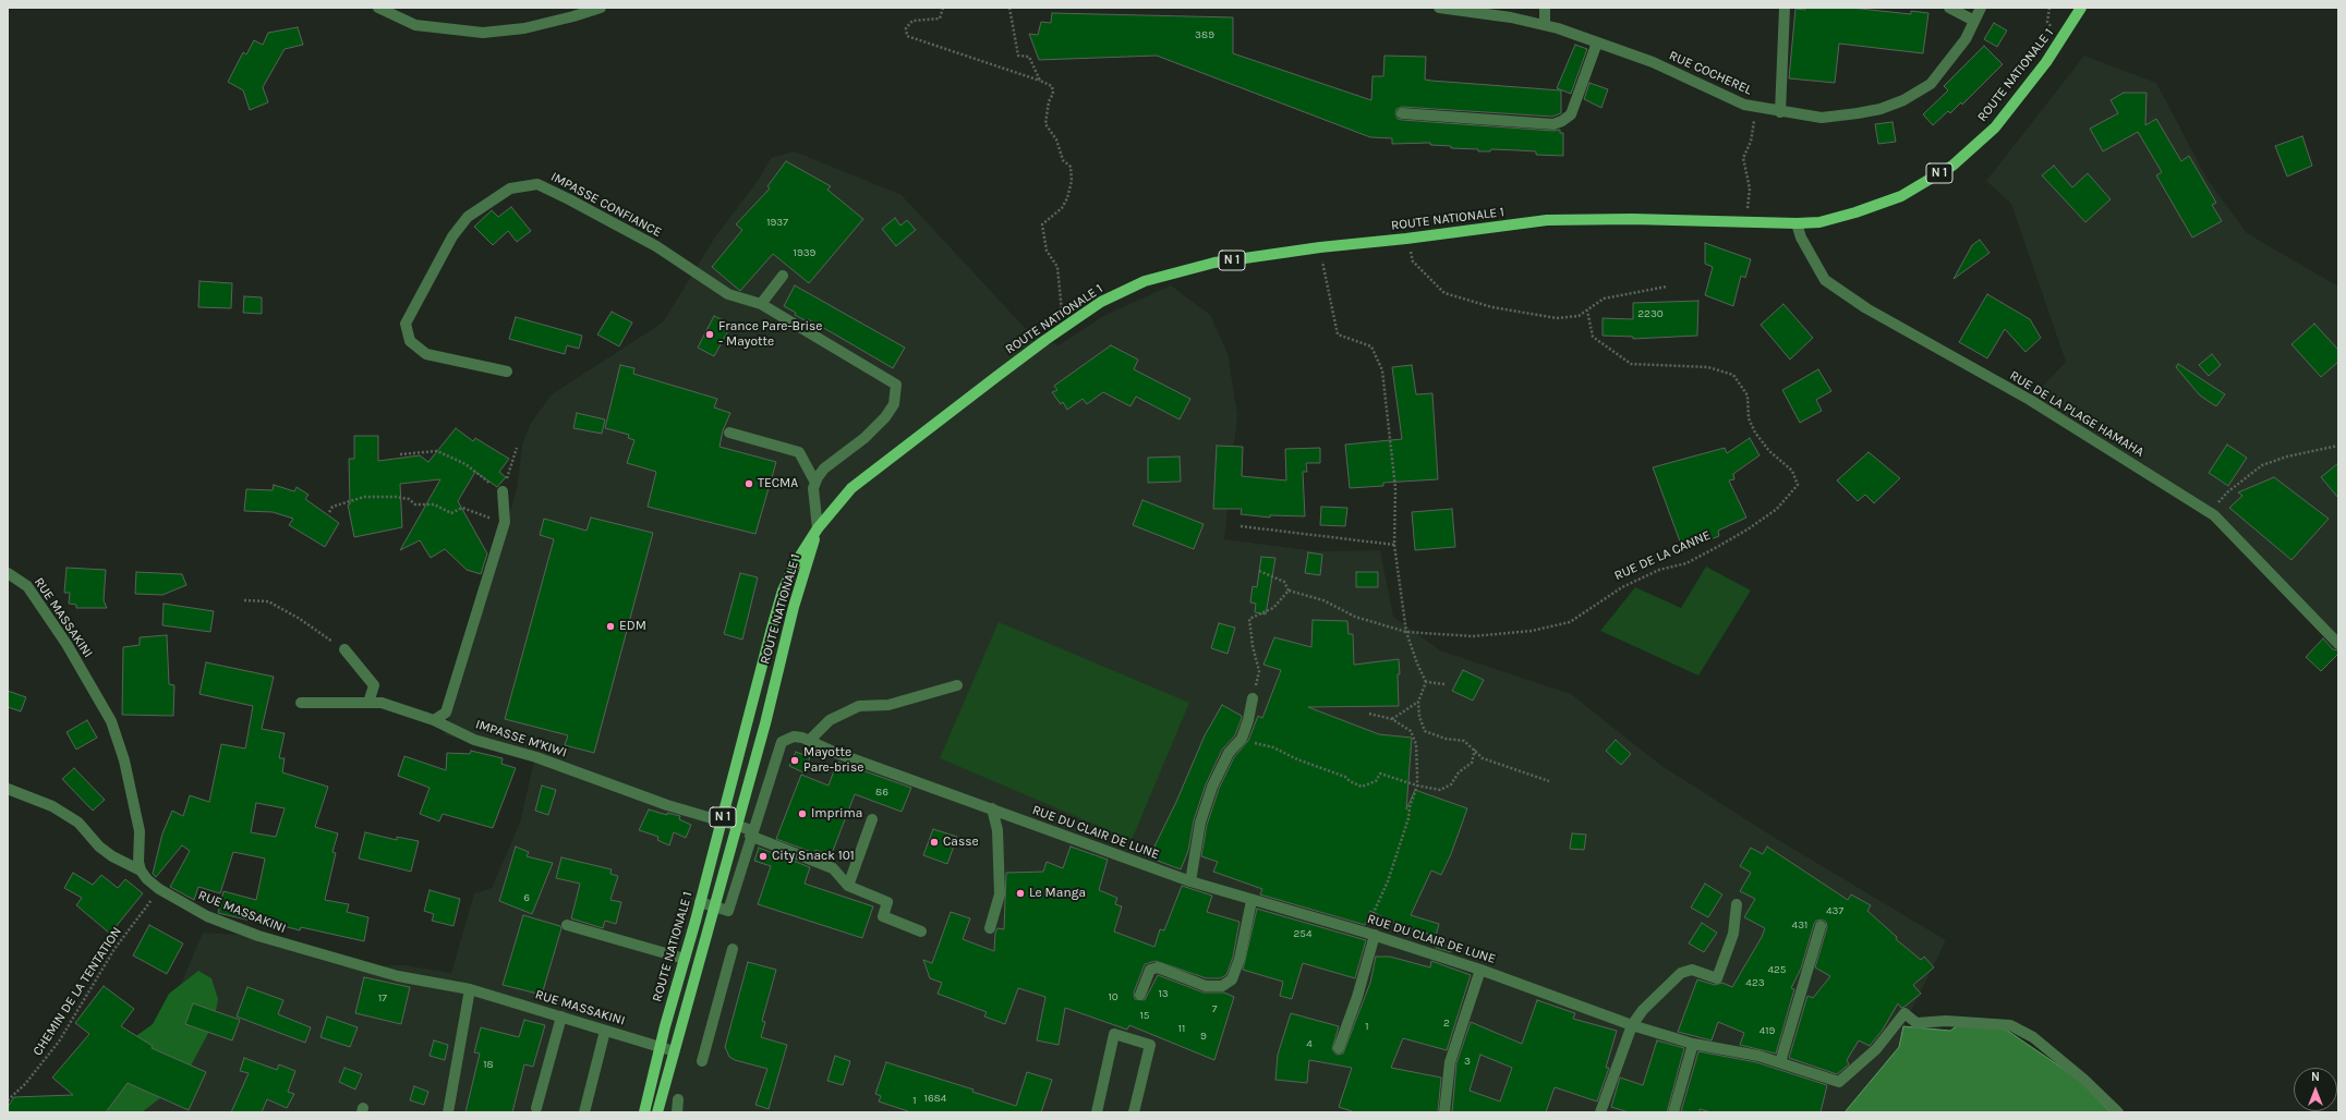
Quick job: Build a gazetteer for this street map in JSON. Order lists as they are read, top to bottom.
{
  "streets": {
    "main road": ["ROUTE NATIONALE 1", "N 1"],
    "street": [
      "RUE COCHEREL",
      "IMPASSE CONFIANCE",
      "RUE DE LA PLAGE HAMAHA",
      "RUE MASSAKINI",
      "IMPASSE M'KIWI",
      "RUE DU CLAIR DE LUNE"
    ],
    "path": ["RUE DE LA CANNE", "CHEMIN DE LA TENTATION"]
  },
  "crossings": [
    ["ROUTE NATIONALE 1", "RUE DE LA PLAGE HAMAHA"],
    ["ROUTE NATIONALE 1", "RUE MASSAKINI"],
    ["ROUTE NATIONALE 1", "IMPASSE M'KIWI"],
    ["ROUTE NATIONALE 1", "RUE DU CLAIR DE LUNE"],
    ["RUE MASSAKINI", "CHEMIN DE LA TENTATION"]
  ],
  "places": [
    "France Pare-Brise - Mayotte",
    "TECMA",
    "EDM",
    "Mayotte Pare-brise",
    "Imprima",
    "Casse",
    "City Snack 101",
    "Le Manga"
  ],
  "house_numbers": [
    "389",
    "1937",
    "1939",
    "2230",
    "86",
    "6",
    "437",
    "431",
    "254",
    "425",
    "423",
    "13",
    "10",
    "17",
    "7",
    "15",
    "2",
    "1",
    "11",
    "419",
    "9",
    "4",
    "3",
    "18",
    "1684",
    "1"
  ],
  "north": "top"
}
